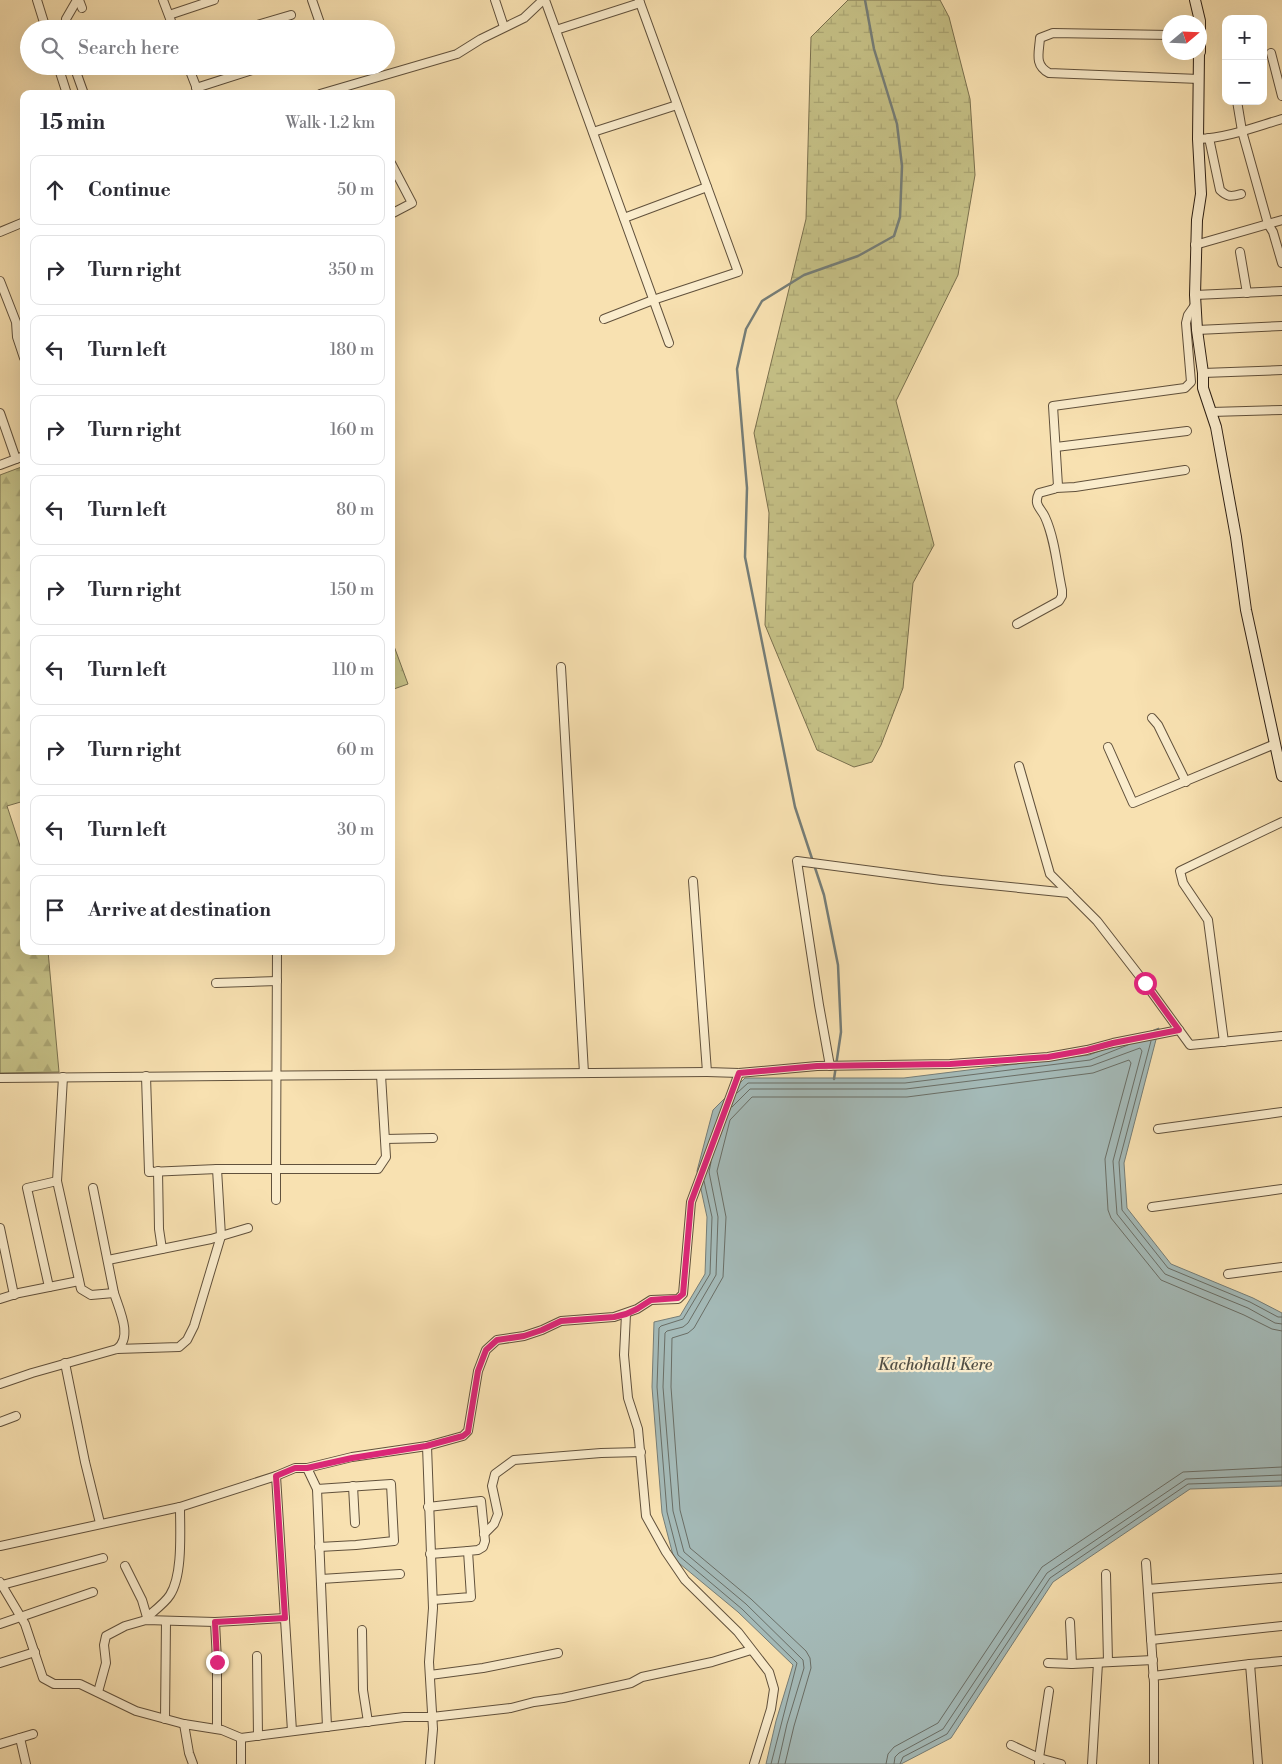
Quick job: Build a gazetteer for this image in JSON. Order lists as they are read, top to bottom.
{
  "water": ["Kachohalli Kere"],
  "north": "right",
  "page": {
    "map_buttons": ["+", "−"],
    "search": "Search here",
    "heading": ["15 min", "Walk · 1.2 km"],
    "list": [
      ["Continue", "50 m"],
      ["Turn right", "350 m"],
      ["Turn left", "180 m"],
      ["Turn right", "160 m"],
      ["Turn left", "80 m"],
      ["Turn right", "150 m"],
      ["Turn left", "110 m"],
      ["Turn right", "60 m"],
      ["Turn left", "30 m"],
      "Arrive at destination"
    ]
  }
}
